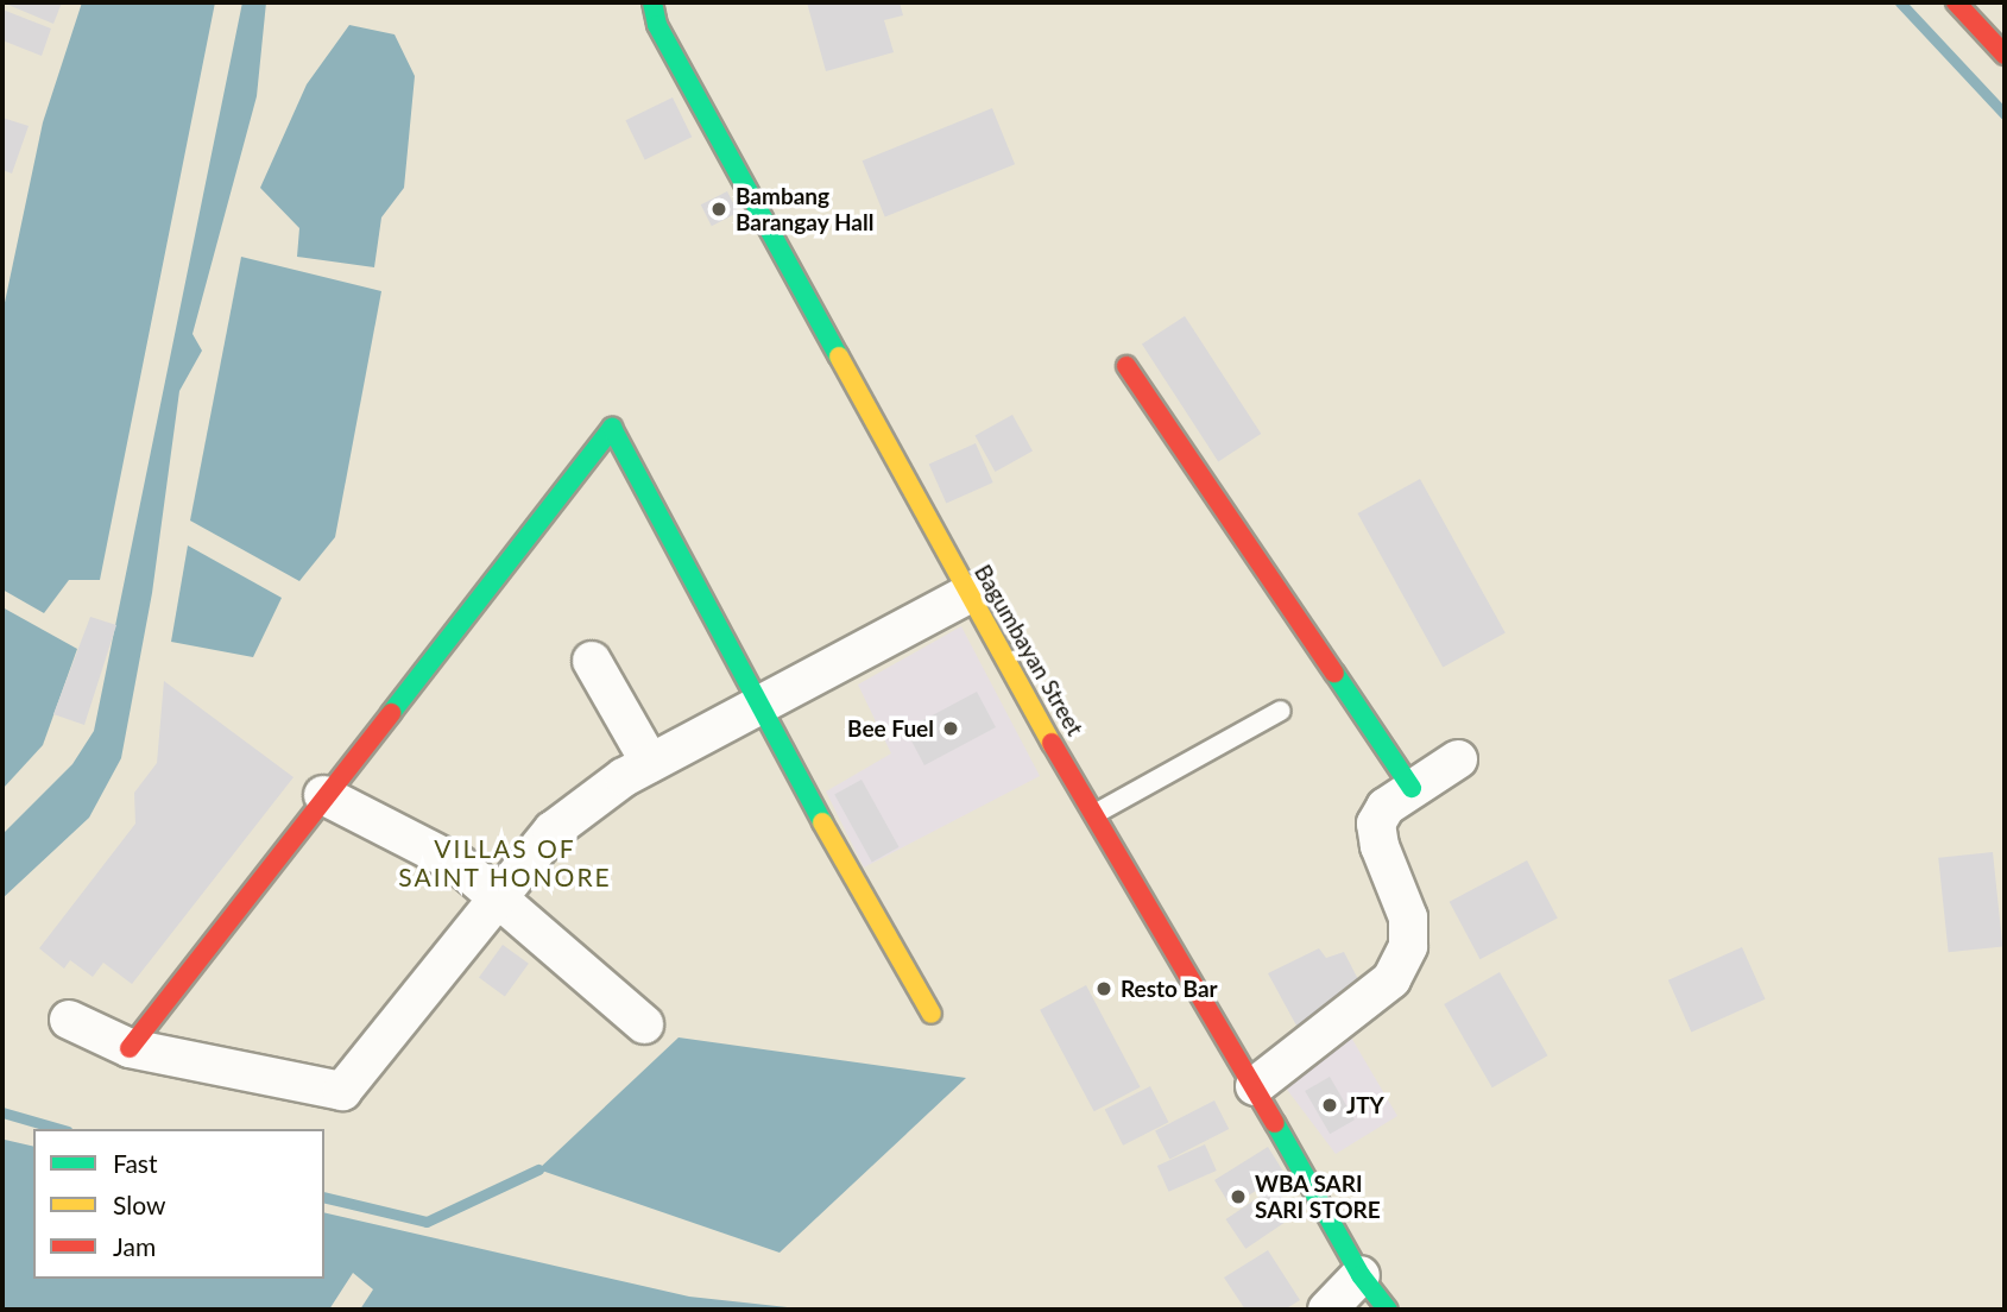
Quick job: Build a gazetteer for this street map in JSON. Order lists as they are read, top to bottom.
{
  "streets": {
    "street": ["Bagumbayan Street"]
  },
  "districts": ["VILLAS OF SAINT HONORE"],
  "places": [
    "Bambang Barangay Hall",
    "Bee Fuel",
    "Resto Bar",
    "JTY",
    "WBA SARI SARI STORE"
  ],
  "legend": ["Fast", "Slow", "Jam"]
}
